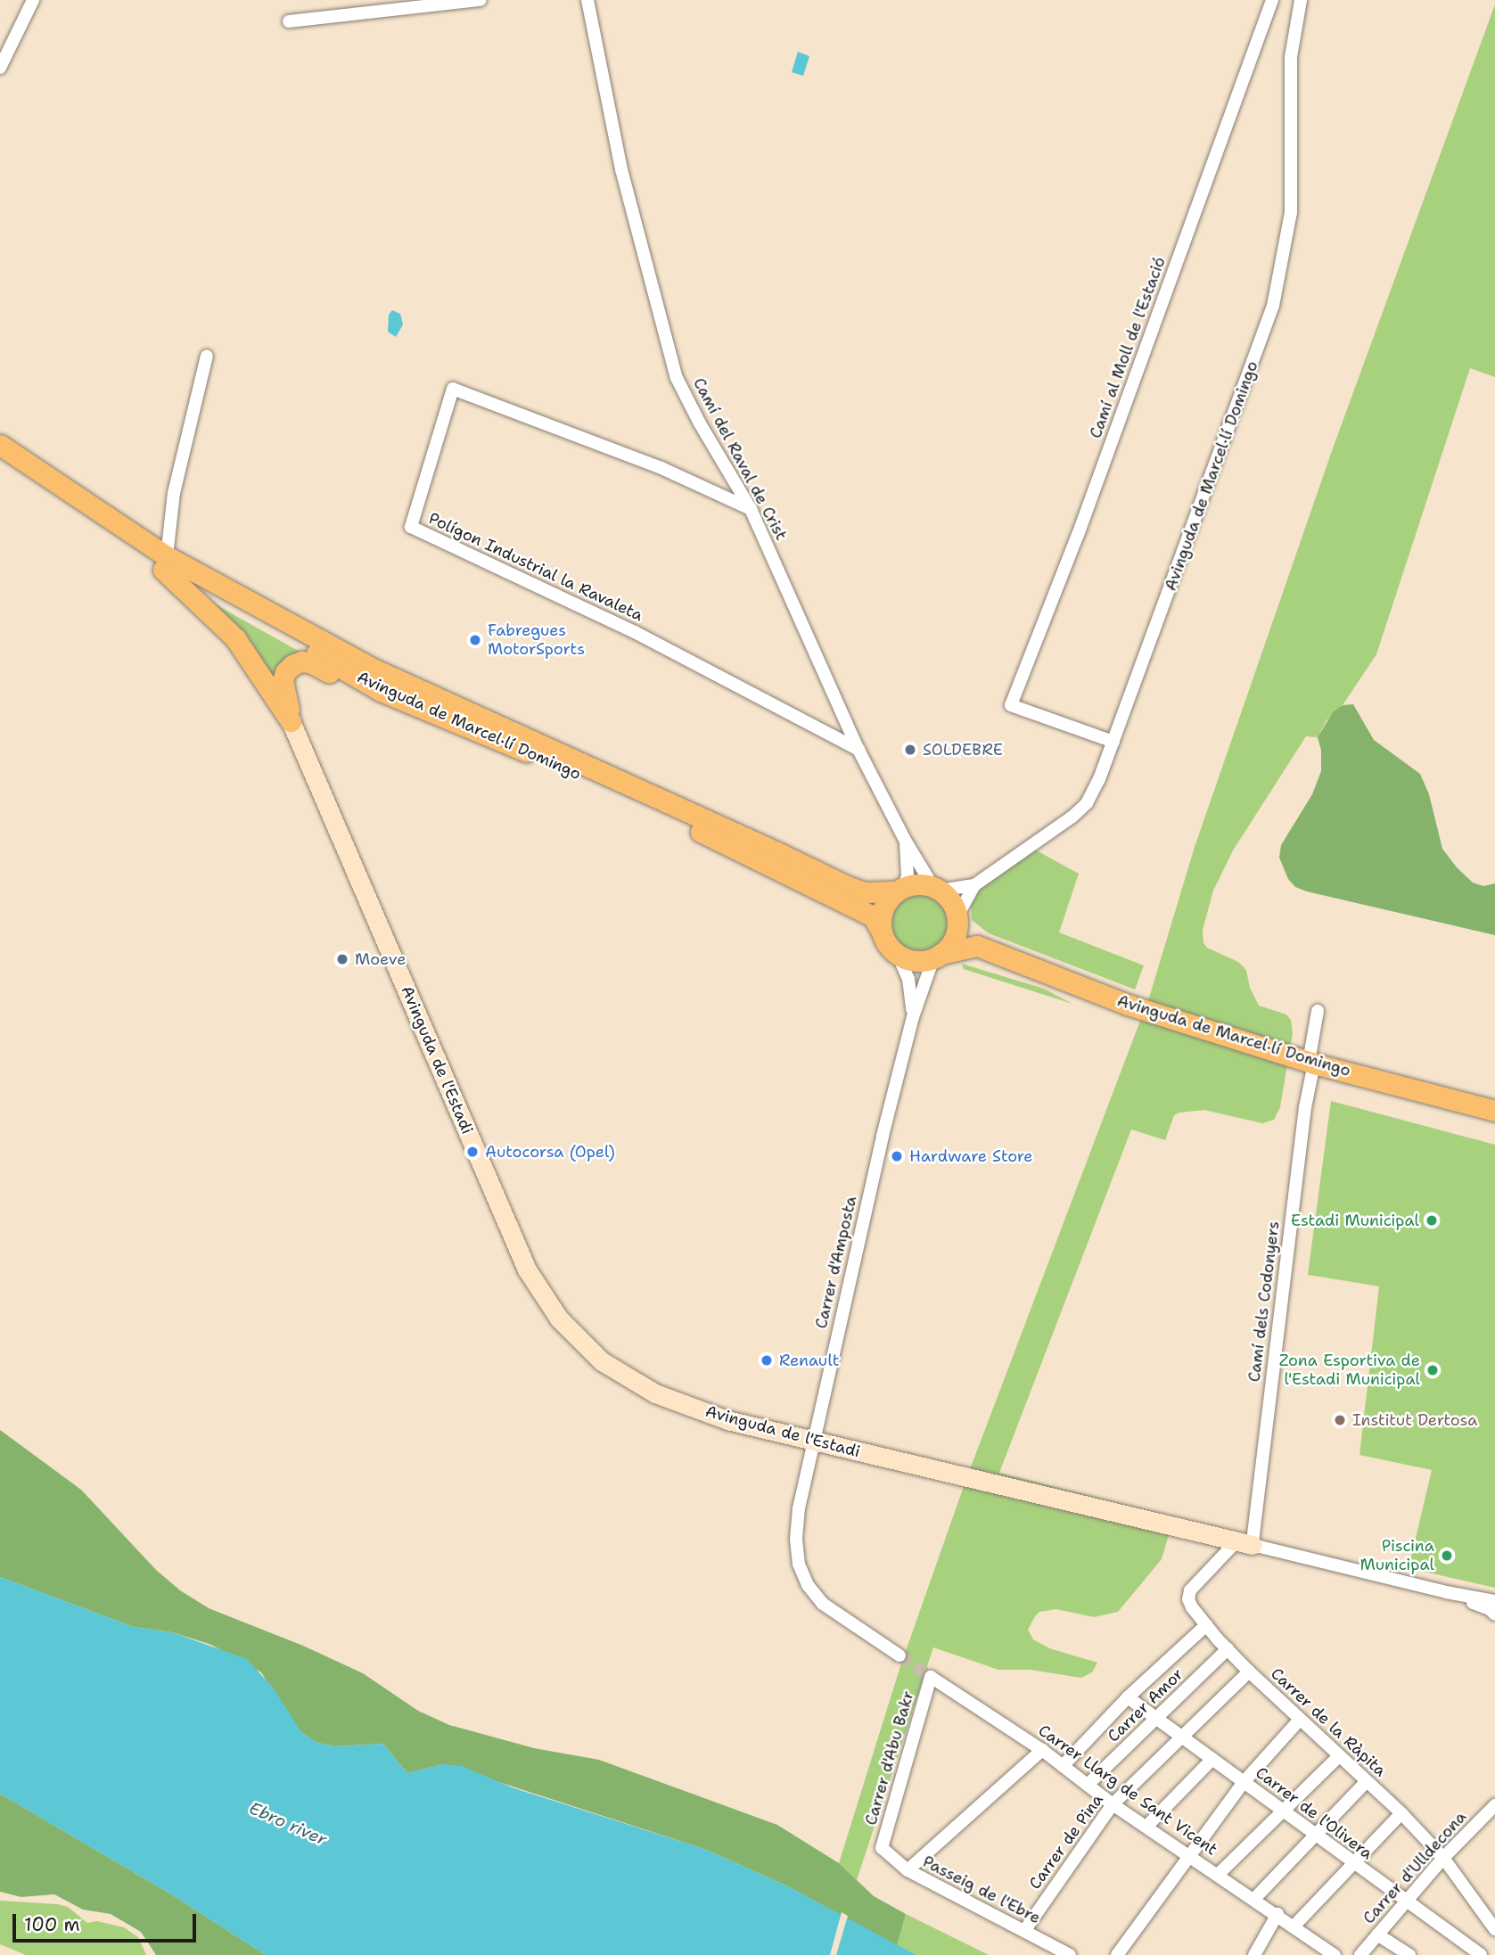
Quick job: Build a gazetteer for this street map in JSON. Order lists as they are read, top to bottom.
{
  "streets": {
    "main road": ["Avinguda de Marcel·lí Domingo"],
    "street": [
      "Camí al Moll de l'Estació",
      "Camí del Raval de Crist",
      "Polígon Industrial la Ravaleta",
      "Avinguda de l'Estadi",
      "Carrer d'Amposta",
      "Camí dels Codonyers",
      "Carrer Amor",
      "Carrer de la Ràpita",
      "Carrer d'Abu Bakr",
      "Carrer Llarg de Sant Vicent",
      "Carrer de l'Olivera",
      "Carrer de Pina",
      "Carrer d'Ulldecona",
      "Passeig de l'Ebre"
    ]
  },
  "crossings": [
    ["Camí al Moll de l'Estació", "Avinguda de Marcel·lí Domingo"],
    ["Camí del Raval de Crist", "Avinguda de Marcel·lí Domingo"],
    ["Camí del Raval de Crist", "Polígon Industrial la Ravaleta"],
    ["Camí del Raval de Crist", "Carrer d'Amposta"],
    ["Avinguda de Marcel·lí Domingo", "Carrer d'Amposta"],
    ["Avinguda de Marcel·lí Domingo", "Camí dels Codonyers"],
    ["Avinguda de l'Estadi", "Carrer d'Amposta"],
    ["Avinguda de l'Estadi", "Camí dels Codonyers"],
    ["Avinguda de l'Estadi", "Carrer de la Ràpita"],
    ["Camí dels Codonyers", "Carrer de la Ràpita"],
    ["Carrer Amor", "Carrer de la Ràpita"],
    ["Carrer Amor", "Carrer Llarg de Sant Vicent"],
    ["Carrer Amor", "Carrer de l'Olivera"],
    ["Carrer de la Ràpita", "Carrer de Pina"],
    ["Carrer de la Ràpita", "Carrer d'Ulldecona"],
    ["Carrer d'Abu Bakr", "Carrer Llarg de Sant Vicent"],
    ["Carrer d'Abu Bakr", "Passeig de l'Ebre"],
    ["Carrer Llarg de Sant Vicent", "Carrer de Pina"],
    ["Carrer de l'Olivera", "Carrer de Pina"],
    ["Carrer de l'Olivera", "Carrer d'Ulldecona"],
    ["Carrer de Pina", "Passeig de l'Ebre"]
  ],
  "water": ["Ebro river"],
  "places": [
    "Fabregues MotorSports",
    "SOLDEBRE",
    "Moeve",
    "Autocorsa (Opel)",
    "Hardware Store",
    "Estadi Municipal",
    "Renault",
    "Zona Esportiva de l'Estadi Municipal",
    "Institut Dertosa",
    "Piscina Municipal"
  ],
  "scale_bar": "100 m"
}
